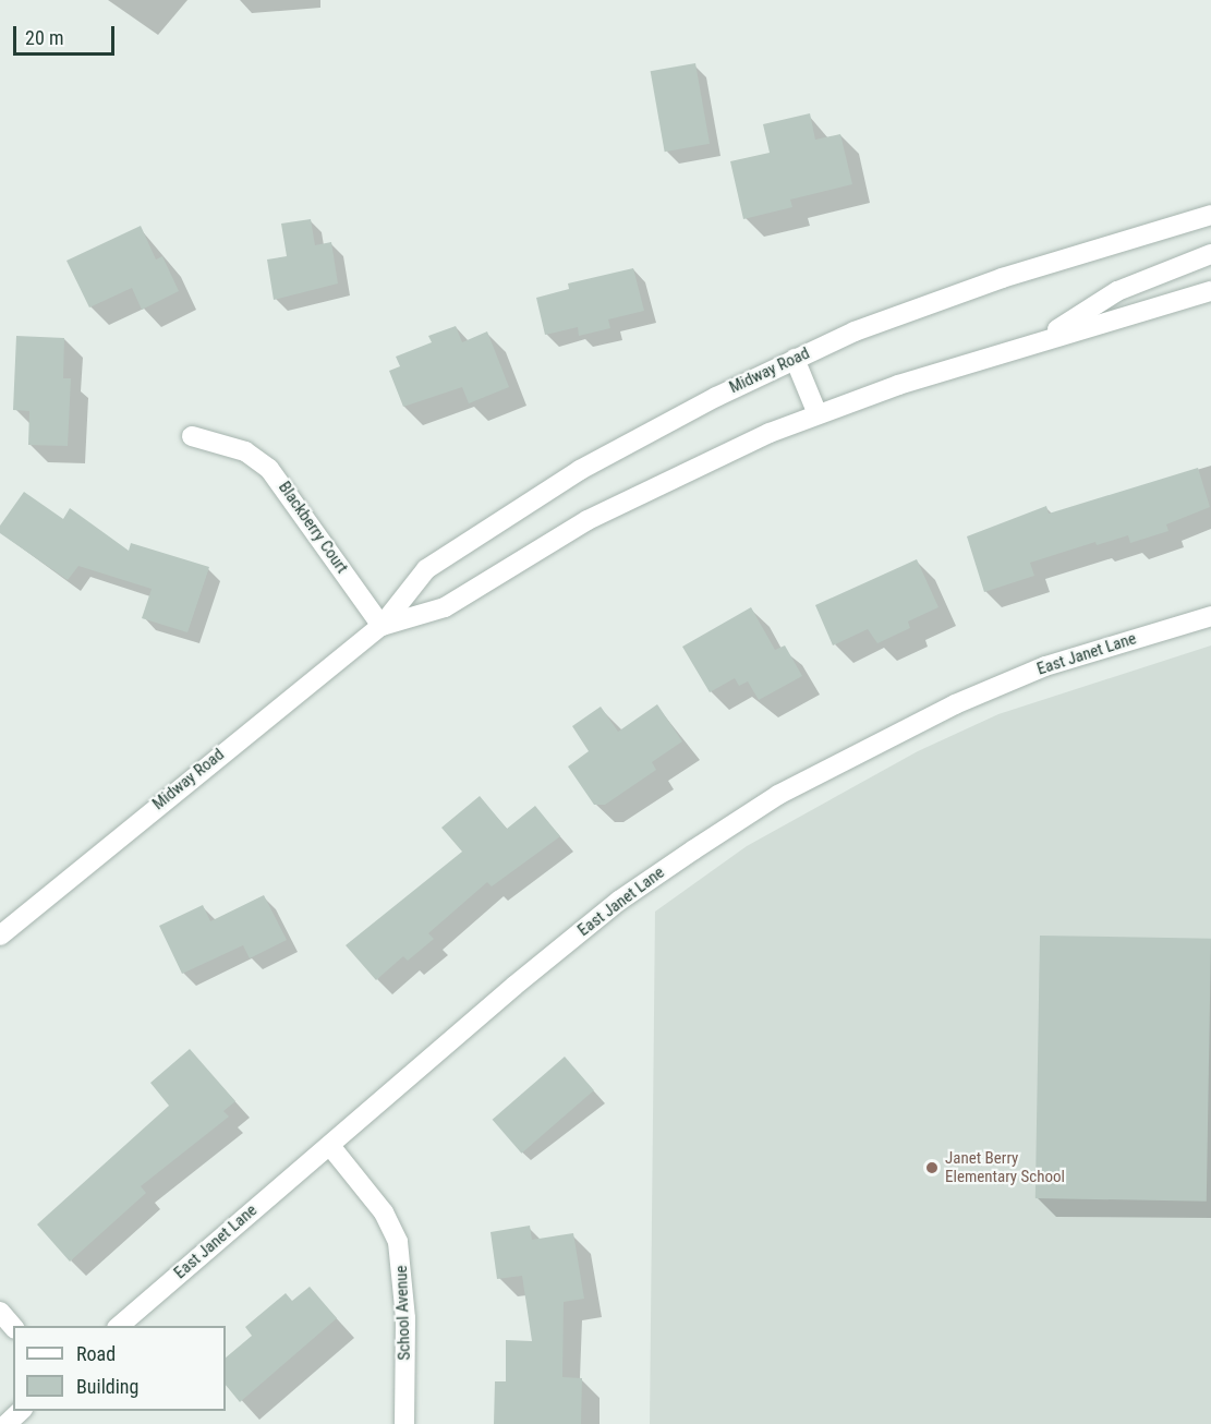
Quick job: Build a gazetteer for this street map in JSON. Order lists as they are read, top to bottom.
{
  "streets": {
    "main road": [
      "Midway Road",
      "Blackberry Court",
      "East Janet Lane",
      "School Avenue"
    ]
  },
  "crossings": [
    ["Midway Road", "Blackberry Court"],
    ["East Janet Lane", "School Avenue"]
  ],
  "places": ["Janet Berry Elementary School"],
  "legend": ["Road", "Building"],
  "scale_bar": "20 m"
}
